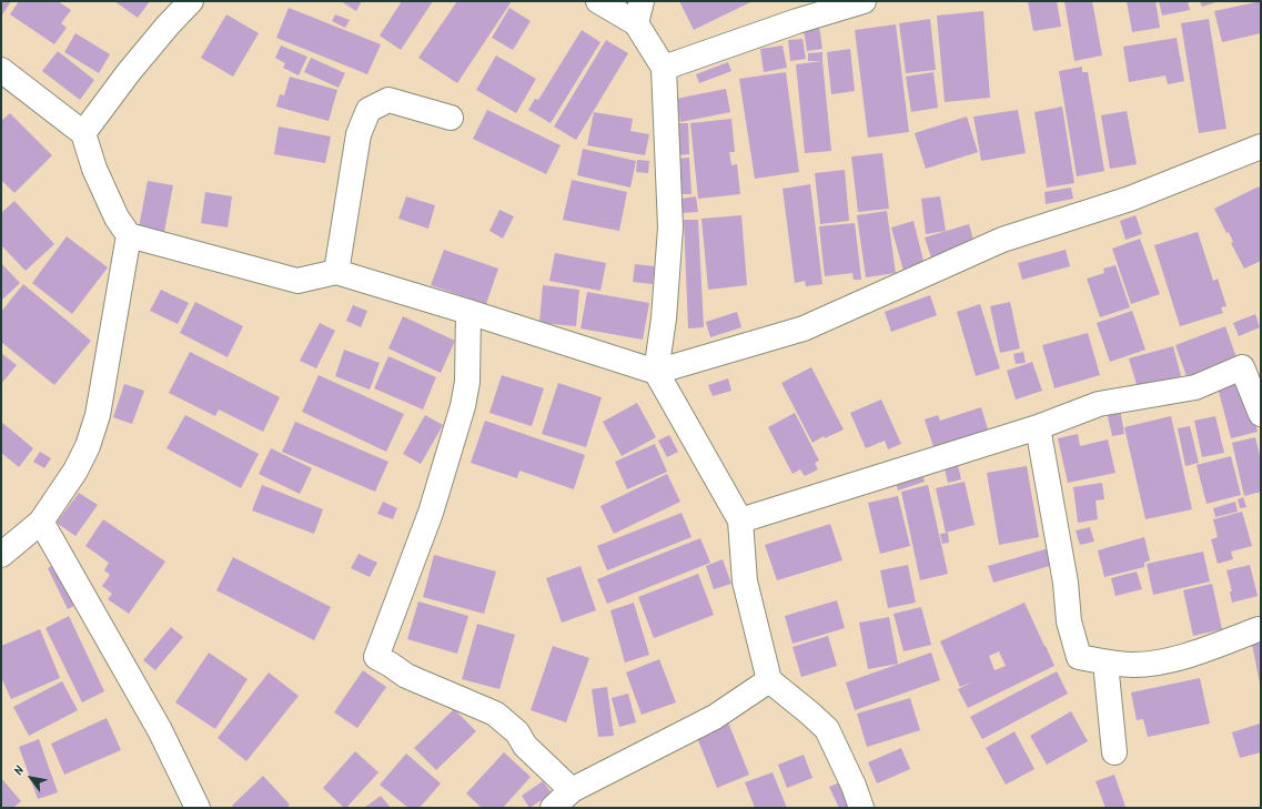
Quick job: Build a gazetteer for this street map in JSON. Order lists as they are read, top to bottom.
{
  "north": "top left"
}
